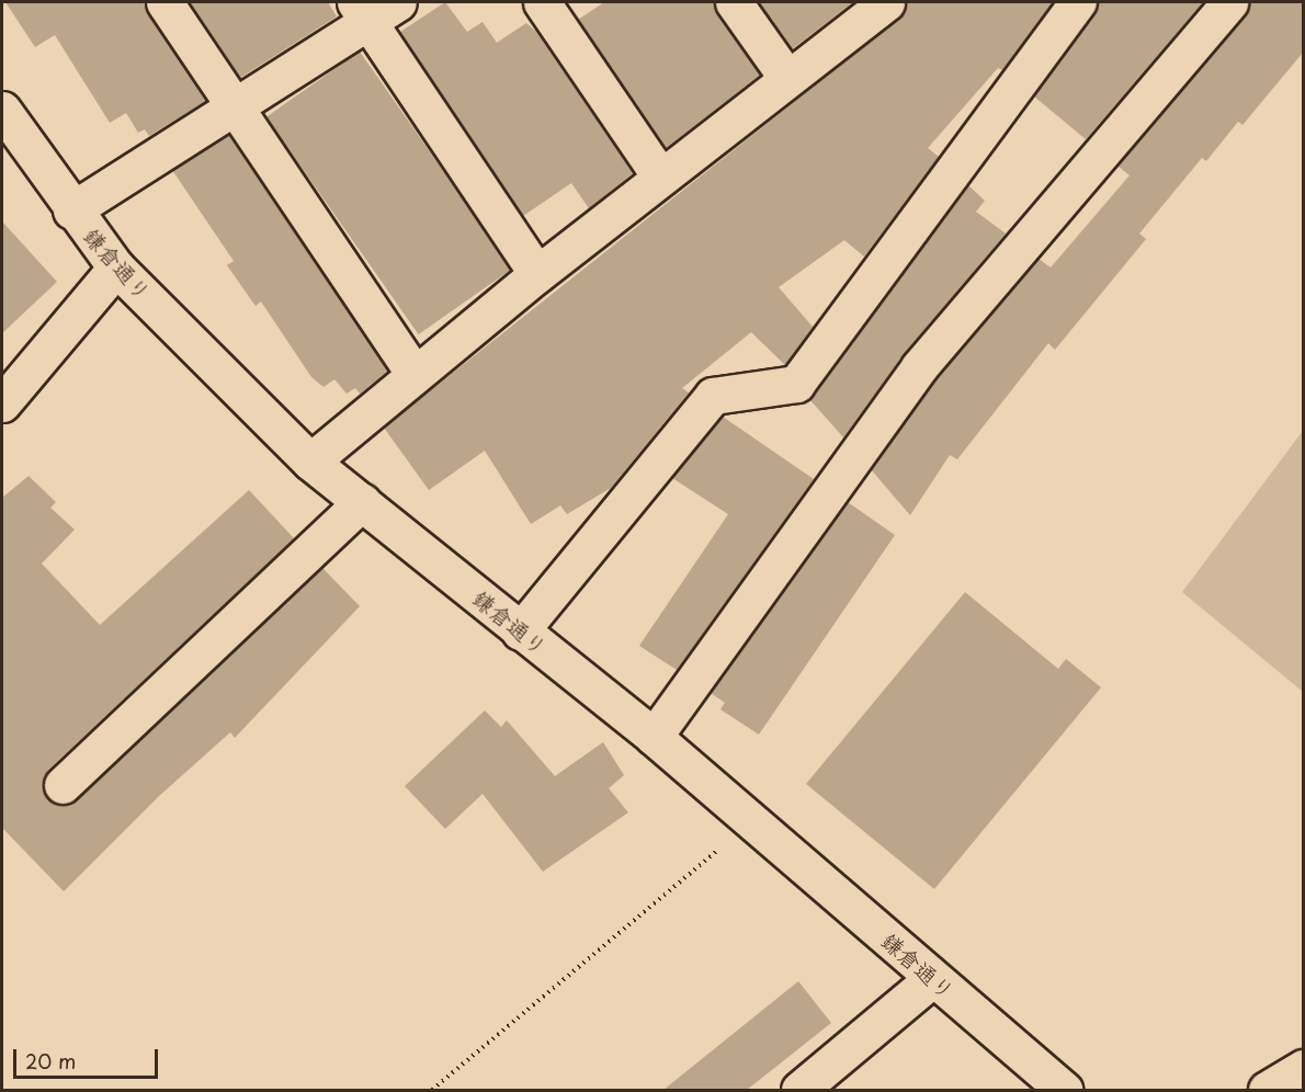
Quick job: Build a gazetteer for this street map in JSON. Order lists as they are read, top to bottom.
{
  "streets": {
    "street": ["鎌倉通り"]
  },
  "scale_bar": "20 m"
}
